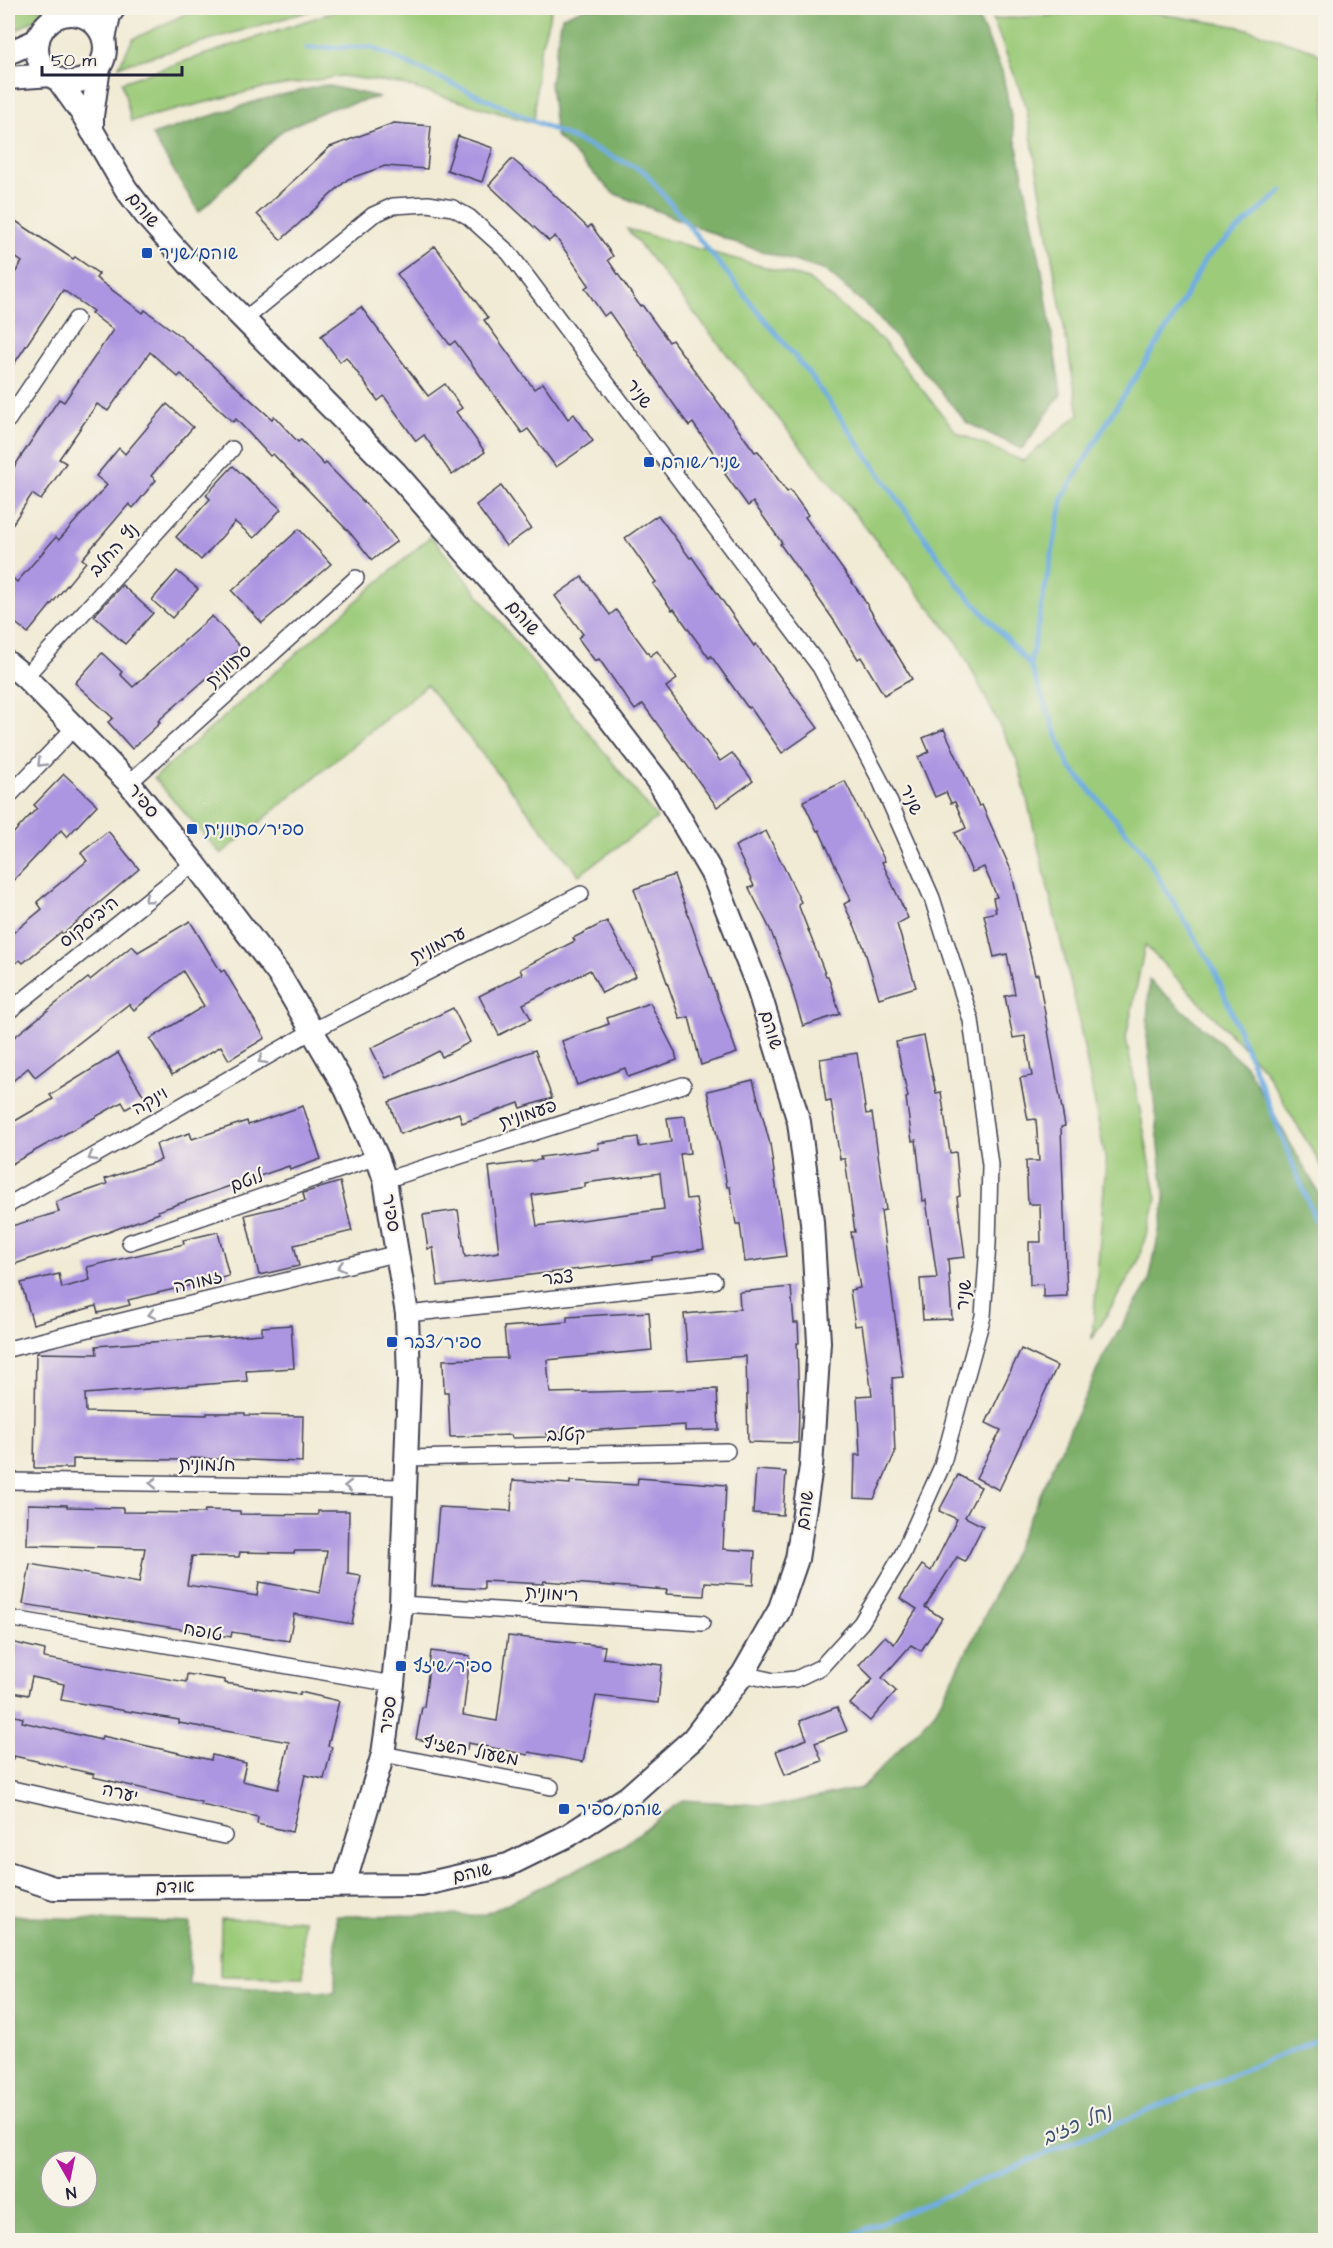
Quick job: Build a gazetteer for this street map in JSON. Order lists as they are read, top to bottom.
{
  "streets": {
    "street": [
      "שוהם",
      "שניר",
      "נץ החלב",
      "סתוונית",
      "ספיר",
      "היביסקוס",
      "ערמונית",
      "וינקה",
      "פעמונית",
      "לוטם",
      "צבר",
      "זמורה",
      "קטלב",
      "חלמונית",
      "רימונית",
      "טופח",
      "משעול השזיף",
      "יערה",
      "אודם"
    ]
  },
  "crossings": [
    ["שוהם", "שניר"],
    ["שוהם", "ספיר"],
    ["שוהם", "אודם"],
    ["נץ החלב", "ספיר"],
    ["סתוונית", "ספיר"],
    ["ספיר", "היביסקוס"],
    ["ספיר", "ערמונית"],
    ["ספיר", "וינקה"],
    ["ספיר", "פעמונית"],
    ["ספיר", "לוטם"],
    ["ספיר", "צבר"],
    ["ספיר", "זמורה"],
    ["ספיר", "קטלב"],
    ["ספיר", "חלמונית"],
    ["ספיר", "רימונית"],
    ["ספיר", "טופח"],
    ["ספיר", "משעול השזיף"],
    ["ספיר", "אודם"],
    ["ערמונית", "וינקה"]
  ],
  "one_way": [
    "היביסקוס",
    "וינקה",
    "זמורה",
    "חלמונית"
  ],
  "water": ["נחל כזיב"],
  "places": {
    "transit": [
      "שוהם/שניר",
      "שניר/שוהם",
      "ספיר/סתוונית",
      "ספיר/צבר",
      "ספיר/שיזף",
      "שוהם/ספיר"
    ]
  },
  "scale_bar": "50 m",
  "north": "bottom"
}
